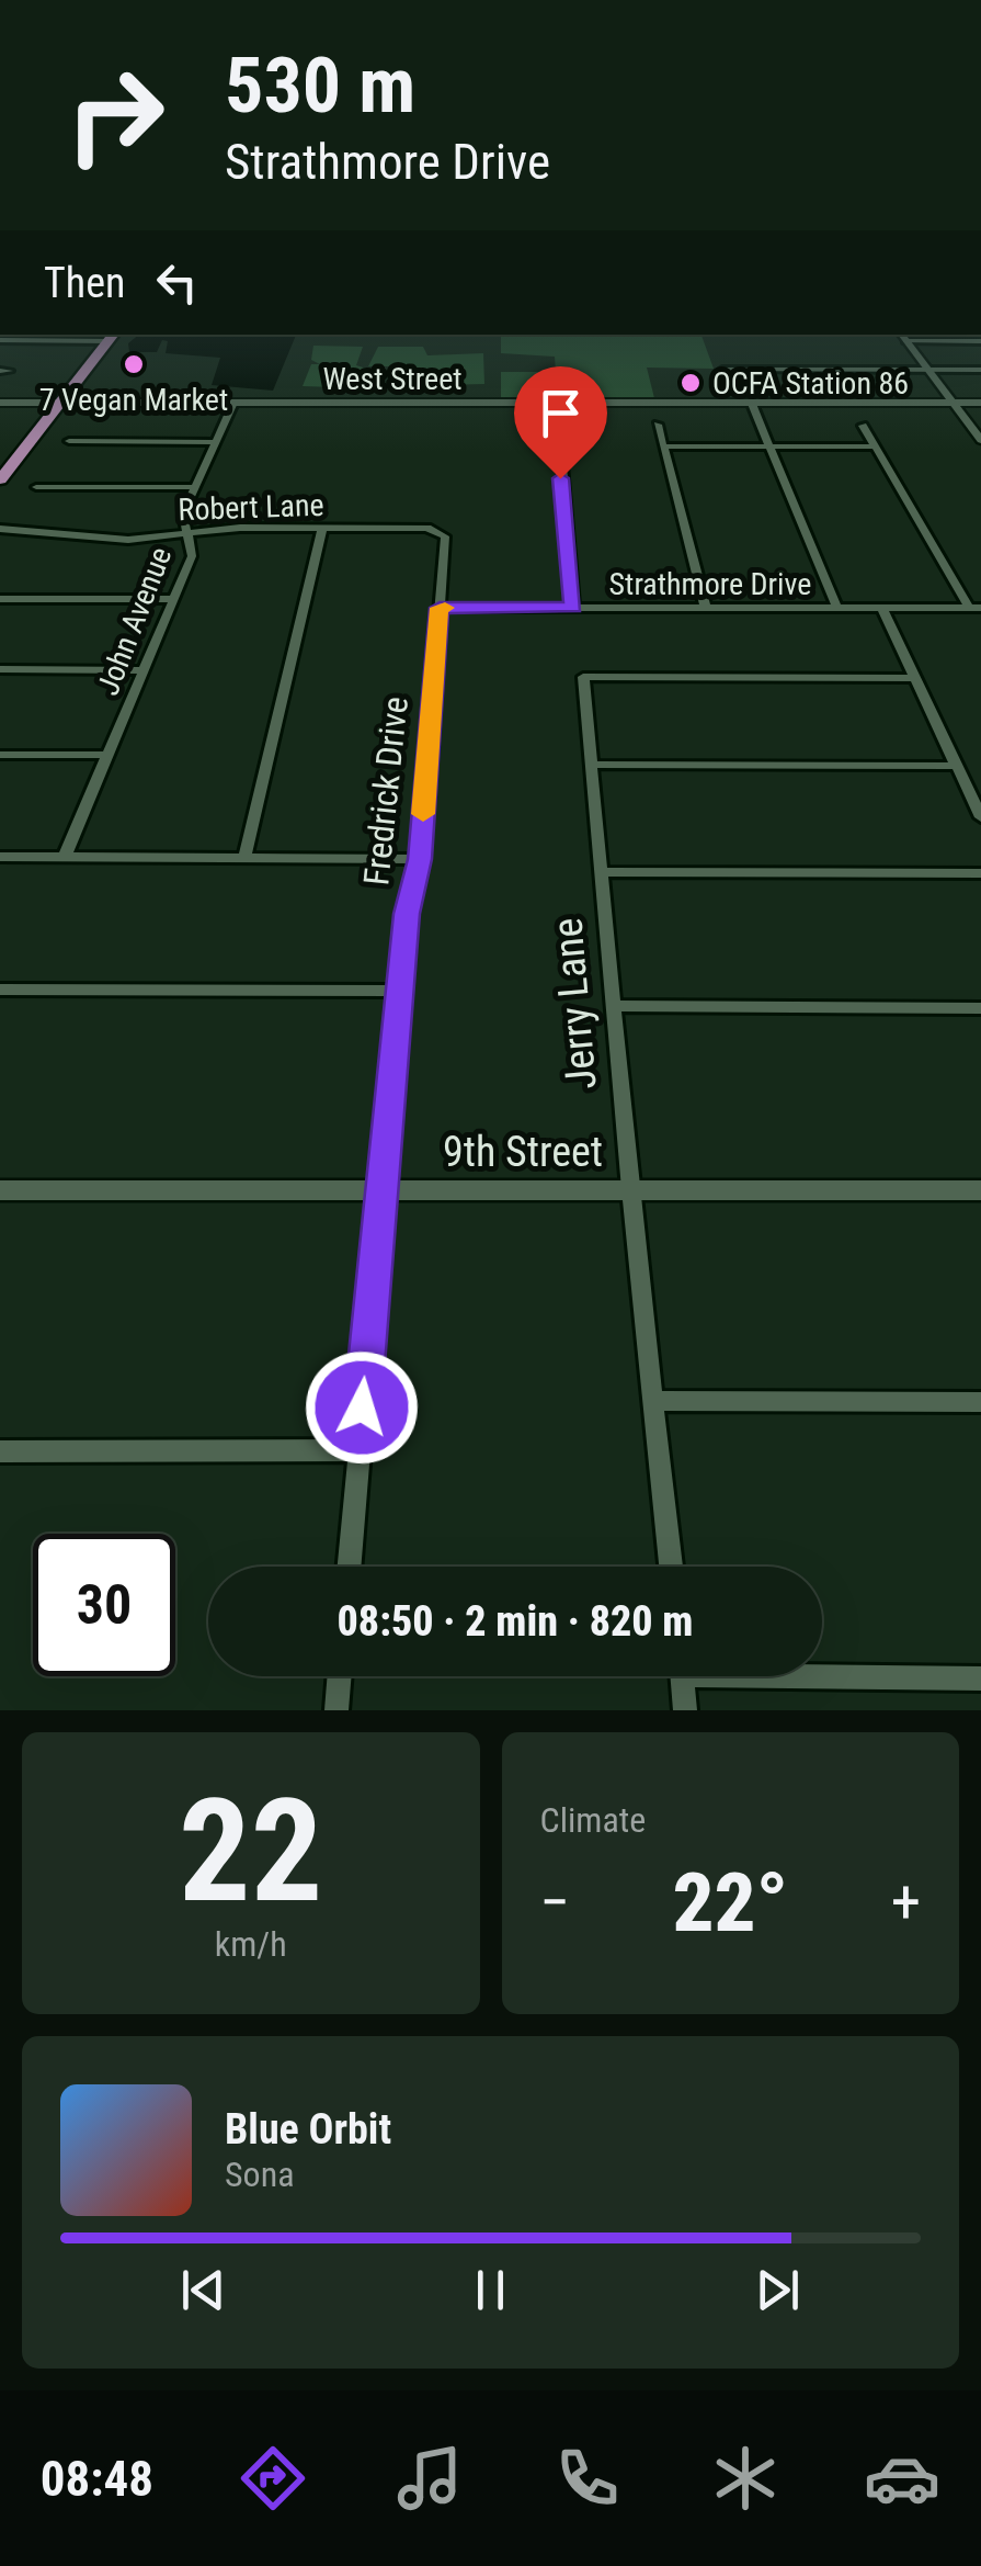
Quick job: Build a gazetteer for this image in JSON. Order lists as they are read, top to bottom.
{
  "streets": {
    "main road": ["West Street"],
    "street": [
      "Robert Lane",
      "Strathmore Drive",
      "John Avenue",
      "Fredrick Drive",
      "Jerry Lane",
      "9th Street"
    ]
  },
  "crossings": [
    ["West Street", "John Avenue"],
    ["Robert Lane", "John Avenue"],
    ["Robert Lane", "Fredrick Drive"],
    ["Strathmore Drive", "Fredrick Drive"],
    ["Fredrick Drive", "9th Street"],
    ["Jerry Lane", "9th Street"]
  ],
  "places": ["7 Vegan Market", "OCFA Station 86"],
  "page": {
    "turn": ["530 m", "Strathmore Drive"],
    "then": "Then",
    "limit": "30",
    "trip": "08:50 · 2 min · 820 m",
    "tile": [
      ["22", "km/h"],
      "Climate"
    ],
    "heat": ["−", "22°", "+"],
    "song": ["Blue Orbit", "Sona"],
    "tabs": "08:48"
  }
}
